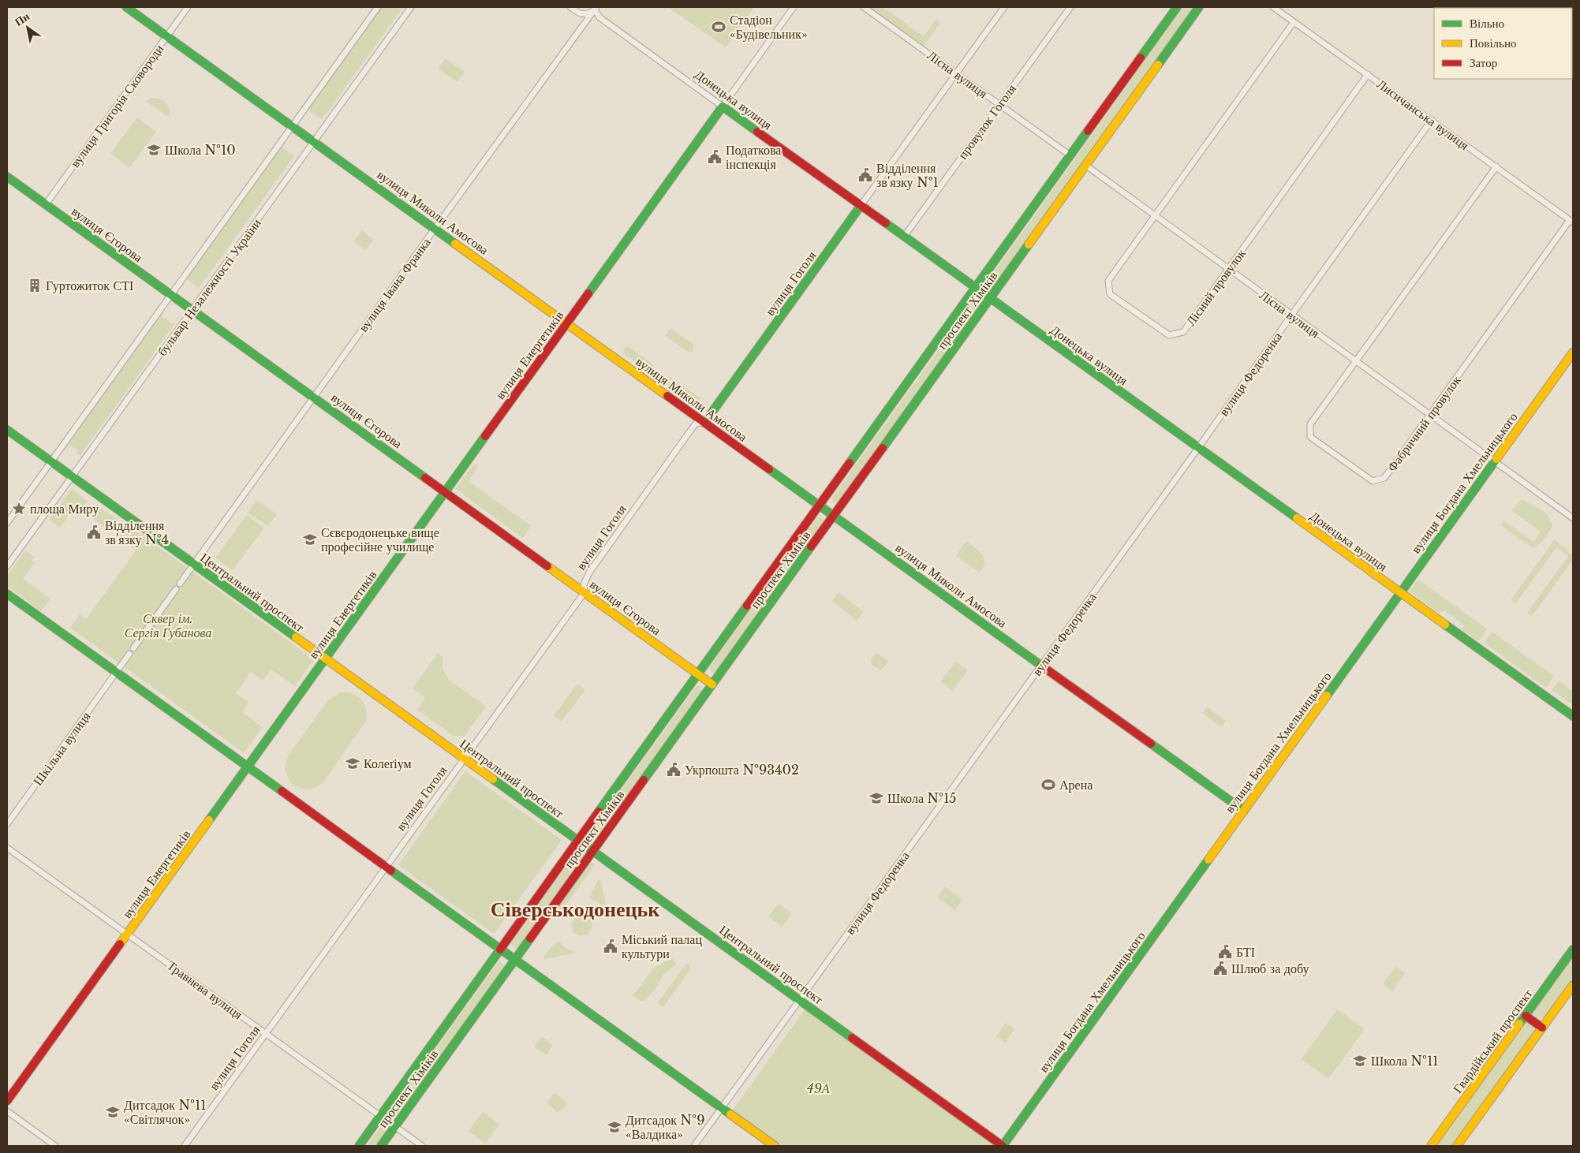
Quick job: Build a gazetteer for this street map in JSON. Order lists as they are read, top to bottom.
{
  "streets": {
    "street": [
      "Лісна вулиця",
      "Донецька вулиця",
      "вулиця Григорія Сковороди",
      "Лисичанська вулиця",
      "провулок Гоголя",
      "вулиця Миколи Амосова",
      "вулиця Єгорова",
      "вулиця Гоголя",
      "вулиця Івана Франка",
      "бульвар Незалежності України",
      "Лісний провулок",
      "проспект Хіміків",
      "вулиця Енергетиків",
      "вулиця Федоренка",
      "Фабричний провулок",
      "вулиця Богдана Хмельницького",
      "Центральний проспект",
      "Шкільна вулиця",
      "Травнева вулиця",
      "Гвардійський проспект"
    ]
  },
  "crossings": [
    ["Лісна вулиця", "провулок Гоголя"],
    ["Лісна вулиця", "вулиця Гоголя"],
    ["Лісна вулиця", "Лісний провулок"],
    ["Лісна вулиця", "проспект Хіміків"],
    ["Лісна вулиця", "вулиця Федоренка"],
    ["Лісна вулиця", "Фабричний провулок"],
    ["Лісна вулиця", "вулиця Богдана Хмельницького"],
    ["Донецька вулиця", "провулок Гоголя"],
    ["Донецька вулиця", "вулиця Гоголя"],
    ["Донецька вулиця", "вулиця Івана Франка"],
    ["Донецька вулиця", "проспект Хіміків"],
    ["Донецька вулиця", "вулиця Енергетиків"],
    ["Донецька вулиця", "вулиця Федоренка"],
    ["Донецька вулиця", "вулиця Богдана Хмельницького"],
    ["вулиця Григорія Сковороди", "вулиця Миколи Амосова"],
    ["вулиця Григорія Сковороди", "вулиця Єгорова"],
    ["Лисичанська вулиця", "Лісний провулок"],
    ["Лисичанська вулиця", "вулиця Федоренка"],
    ["Лисичанська вулиця", "Фабричний провулок"],
    ["вулиця Миколи Амосова", "вулиця Гоголя"],
    ["вулиця Миколи Амосова", "вулиця Івана Франка"],
    ["вулиця Миколи Амосова", "бульвар Незалежності України"],
    ["вулиця Миколи Амосова", "проспект Хіміків"],
    ["вулиця Миколи Амосова", "вулиця Енергетиків"],
    ["вулиця Миколи Амосова", "вулиця Федоренка"],
    ["вулиця Миколи Амосова", "вулиця Богдана Хмельницького"],
    ["вулиця Єгорова", "вулиця Гоголя"],
    ["вулиця Єгорова", "вулиця Івана Франка"],
    ["вулиця Єгорова", "бульвар Незалежності України"],
    ["вулиця Єгорова", "проспект Хіміків"],
    ["вулиця Єгорова", "вулиця Енергетиків"],
    ["вулиця Гоголя", "Центральний проспект"],
    ["вулиця Гоголя", "Травнева вулиця"],
    ["вулиця Івана Франка", "Центральний проспект"],
    ["бульвар Незалежності України", "Центральний проспект"],
    ["проспект Хіміків", "Центральний проспект"],
    ["проспект Хіміків", "Травнева вулиця"],
    ["вулиця Енергетиків", "Центральний проспект"],
    ["вулиця Енергетиків", "Травнева вулиця"],
    ["вулиця Федоренка", "Центральний проспект"],
    ["вулиця Богдана Хмельницького", "Центральний проспект"]
  ],
  "districts": ["Сіверськодонецьк"],
  "parks": ["Сквер ім. Сергія Губанова", "49А"],
  "places": {
    "sports": ["Стадіон «Будівельник»", "Арена"],
    "school or university": [
      "Школа №10",
      "Сєвєродонецьке вище професійне училище",
      "Колеґіум",
      "Школа №15",
      "Школа №11",
      "Дитсадок №11 «Світлячок»",
      "Дитсадок №9 «Валдика»"
    ],
    "public building": [
      "Податкова інспекція",
      "Відділення зв'язку №1",
      "Відділення зв'язку №4",
      "Укрпошта №93402",
      "Міський палац культури",
      "БТІ",
      "Шлюб за добу"
    ],
    "building": ["Гуртожиток СТІ"],
    "place": ["площа Миру"]
  },
  "legend": ["Вільно", "Повільно", "Затор"],
  "north": "top left"
}
